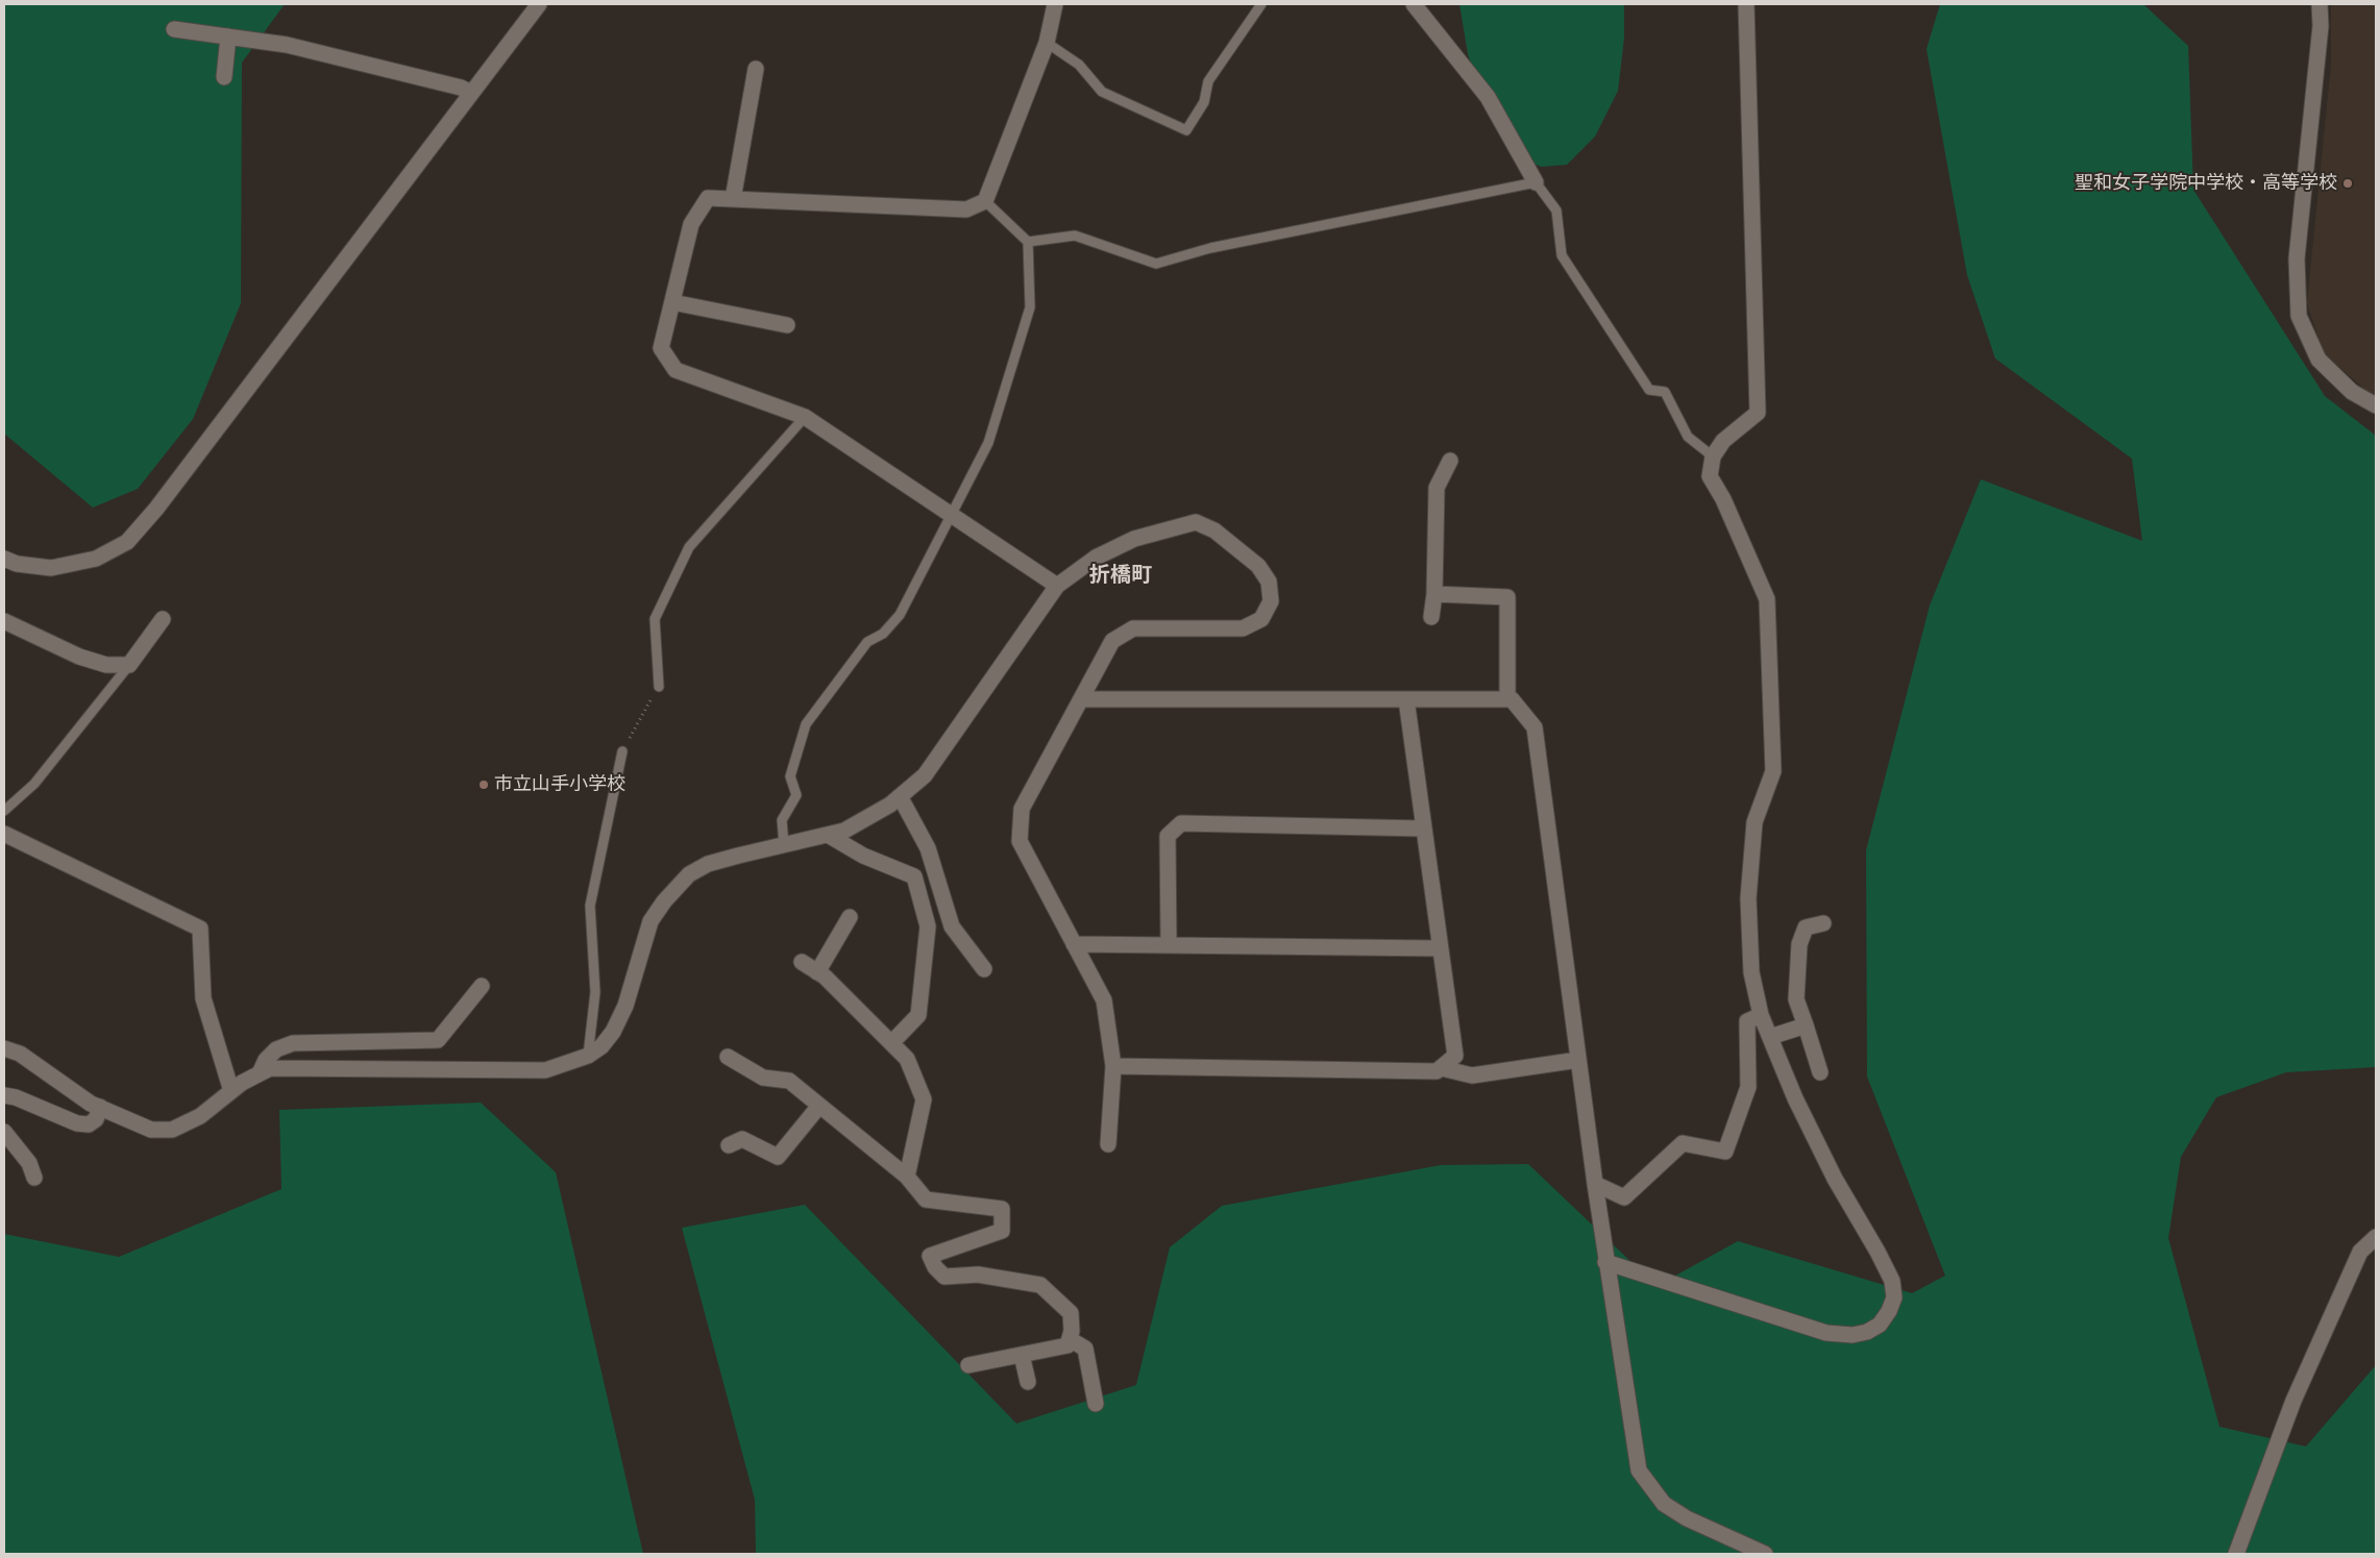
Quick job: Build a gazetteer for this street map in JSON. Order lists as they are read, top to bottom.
{
  "districts": ["折橋町"],
  "places": ["聖和女子学院中学校・高等学校", "市立山手小学校"]
}
